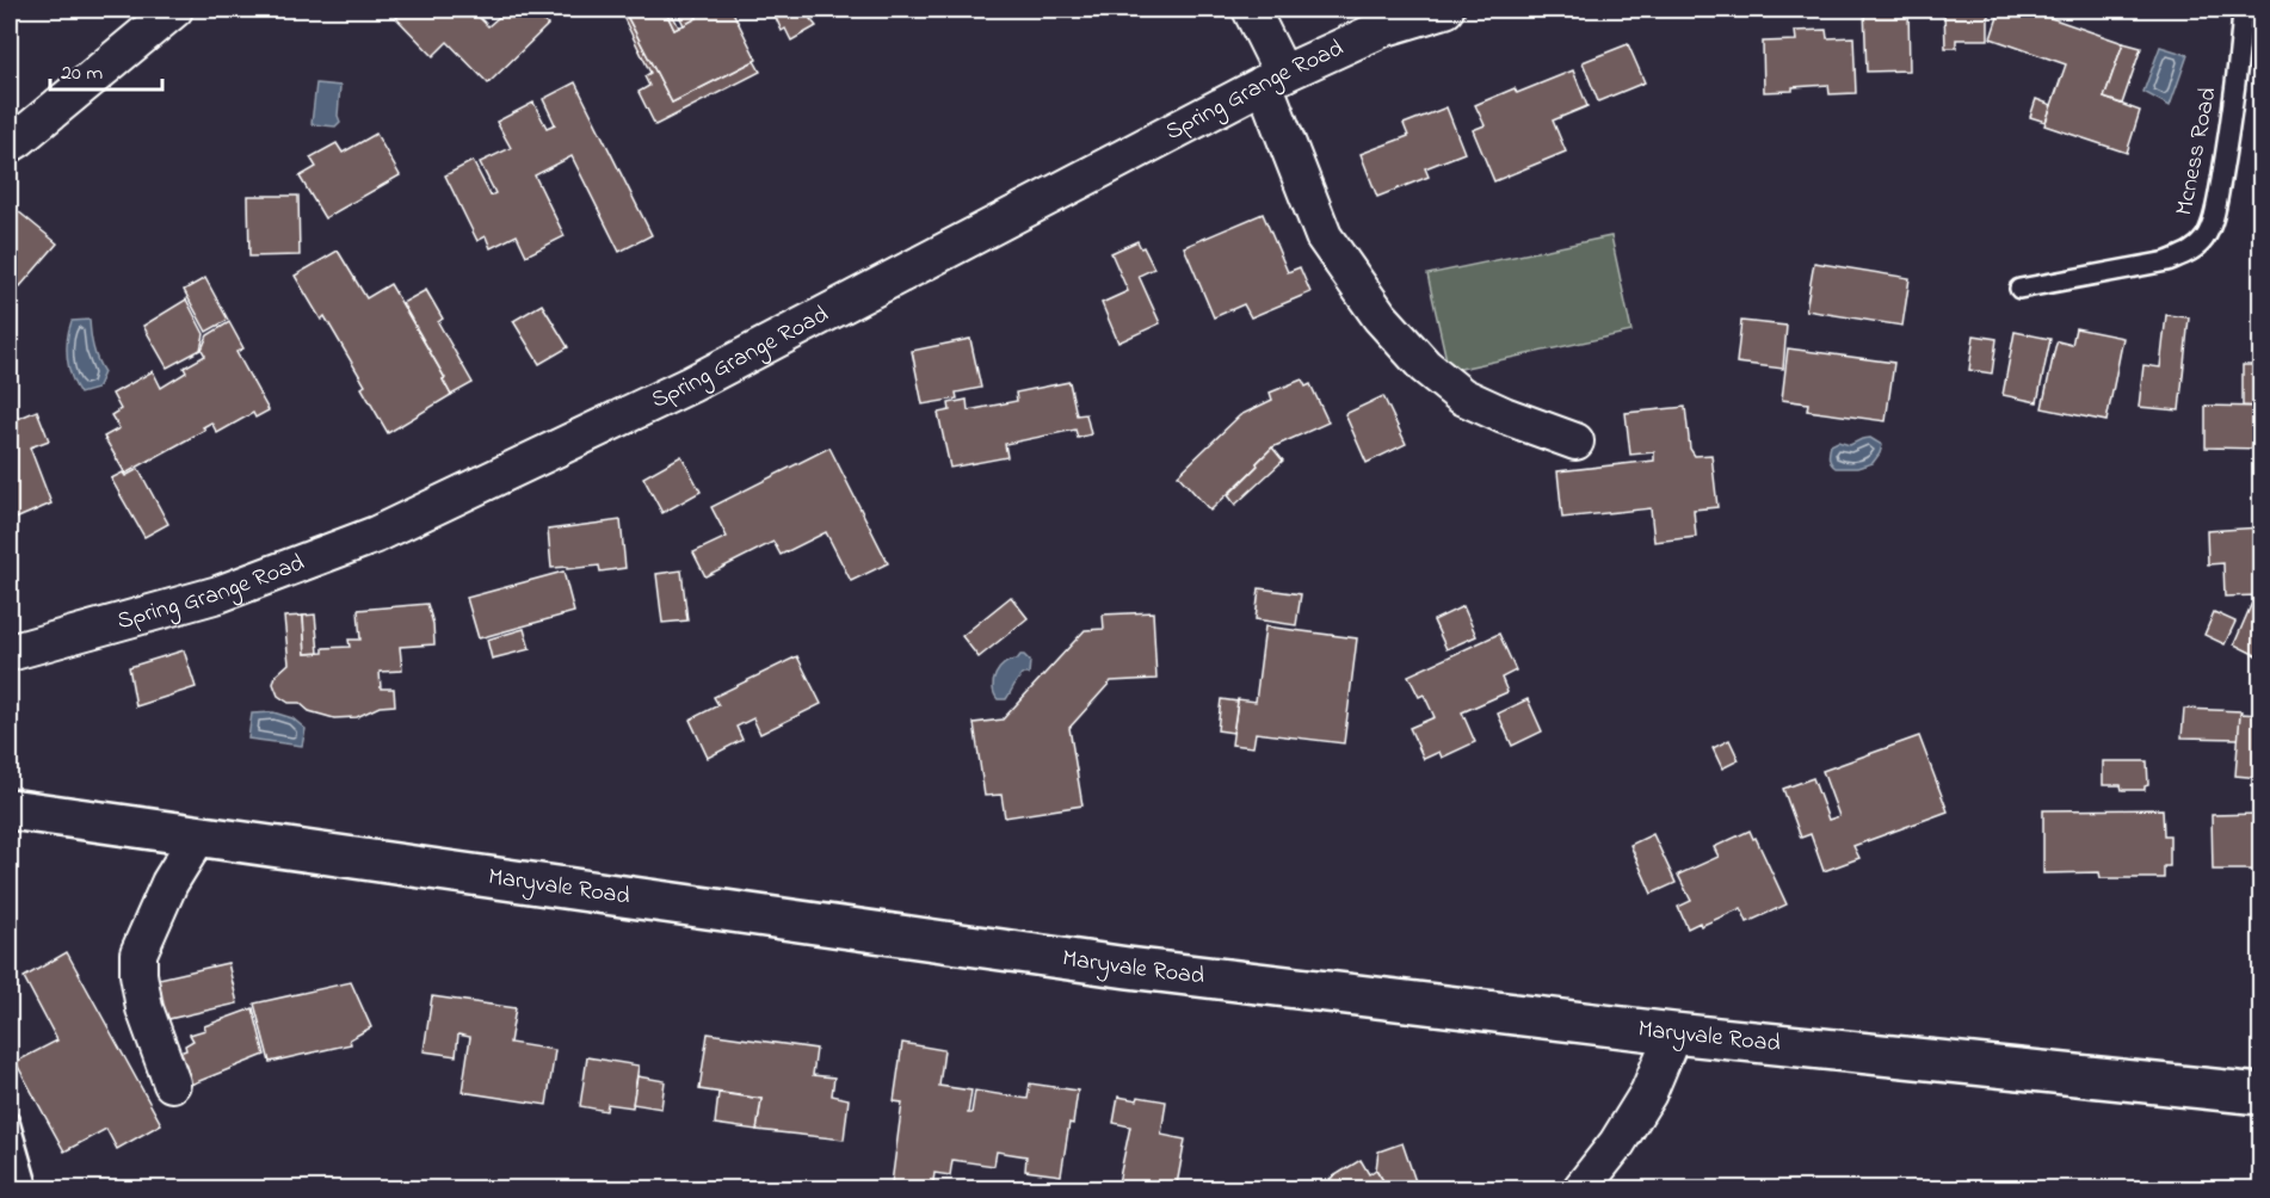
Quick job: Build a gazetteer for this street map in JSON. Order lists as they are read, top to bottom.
{
  "streets": {
    "street": ["Spring Grange Road", "Maryvale Road"],
    "lane": ["Mcness Road"]
  },
  "scale_bar": "20 m"
}
